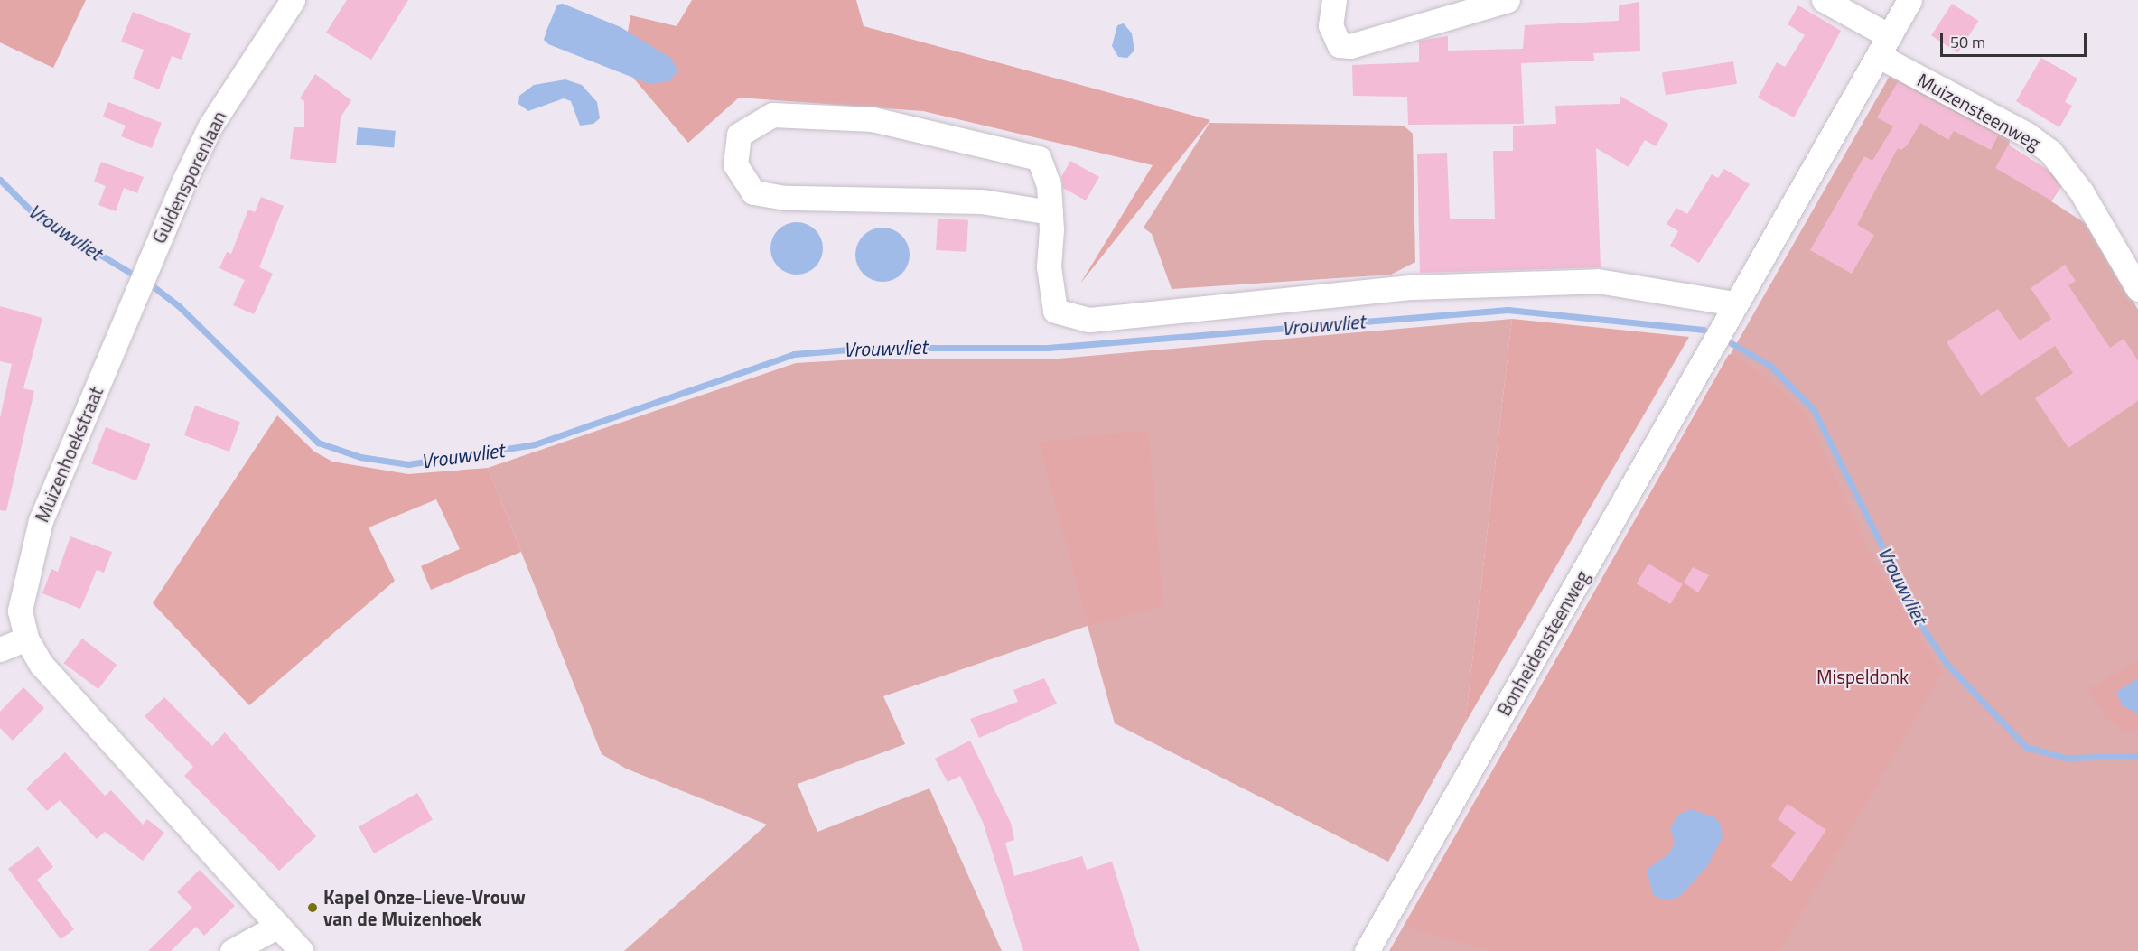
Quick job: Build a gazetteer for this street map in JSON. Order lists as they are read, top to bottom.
{
  "streets": {
    "street": [
      "Muizensteenweg",
      "Guldensporenlaan",
      "Muizenhoekstraat",
      "Bonheidensteenweg"
    ]
  },
  "crossings": [
    ["Guldensporenlaan", "Muizenhoekstraat"]
  ],
  "water": ["Vrouwvliet"],
  "parks": ["Mispeldonk"],
  "places": ["Kapel Onze-Lieve-Vrouw van de Muizenhoek"],
  "scale_bar": "50 m"
}
